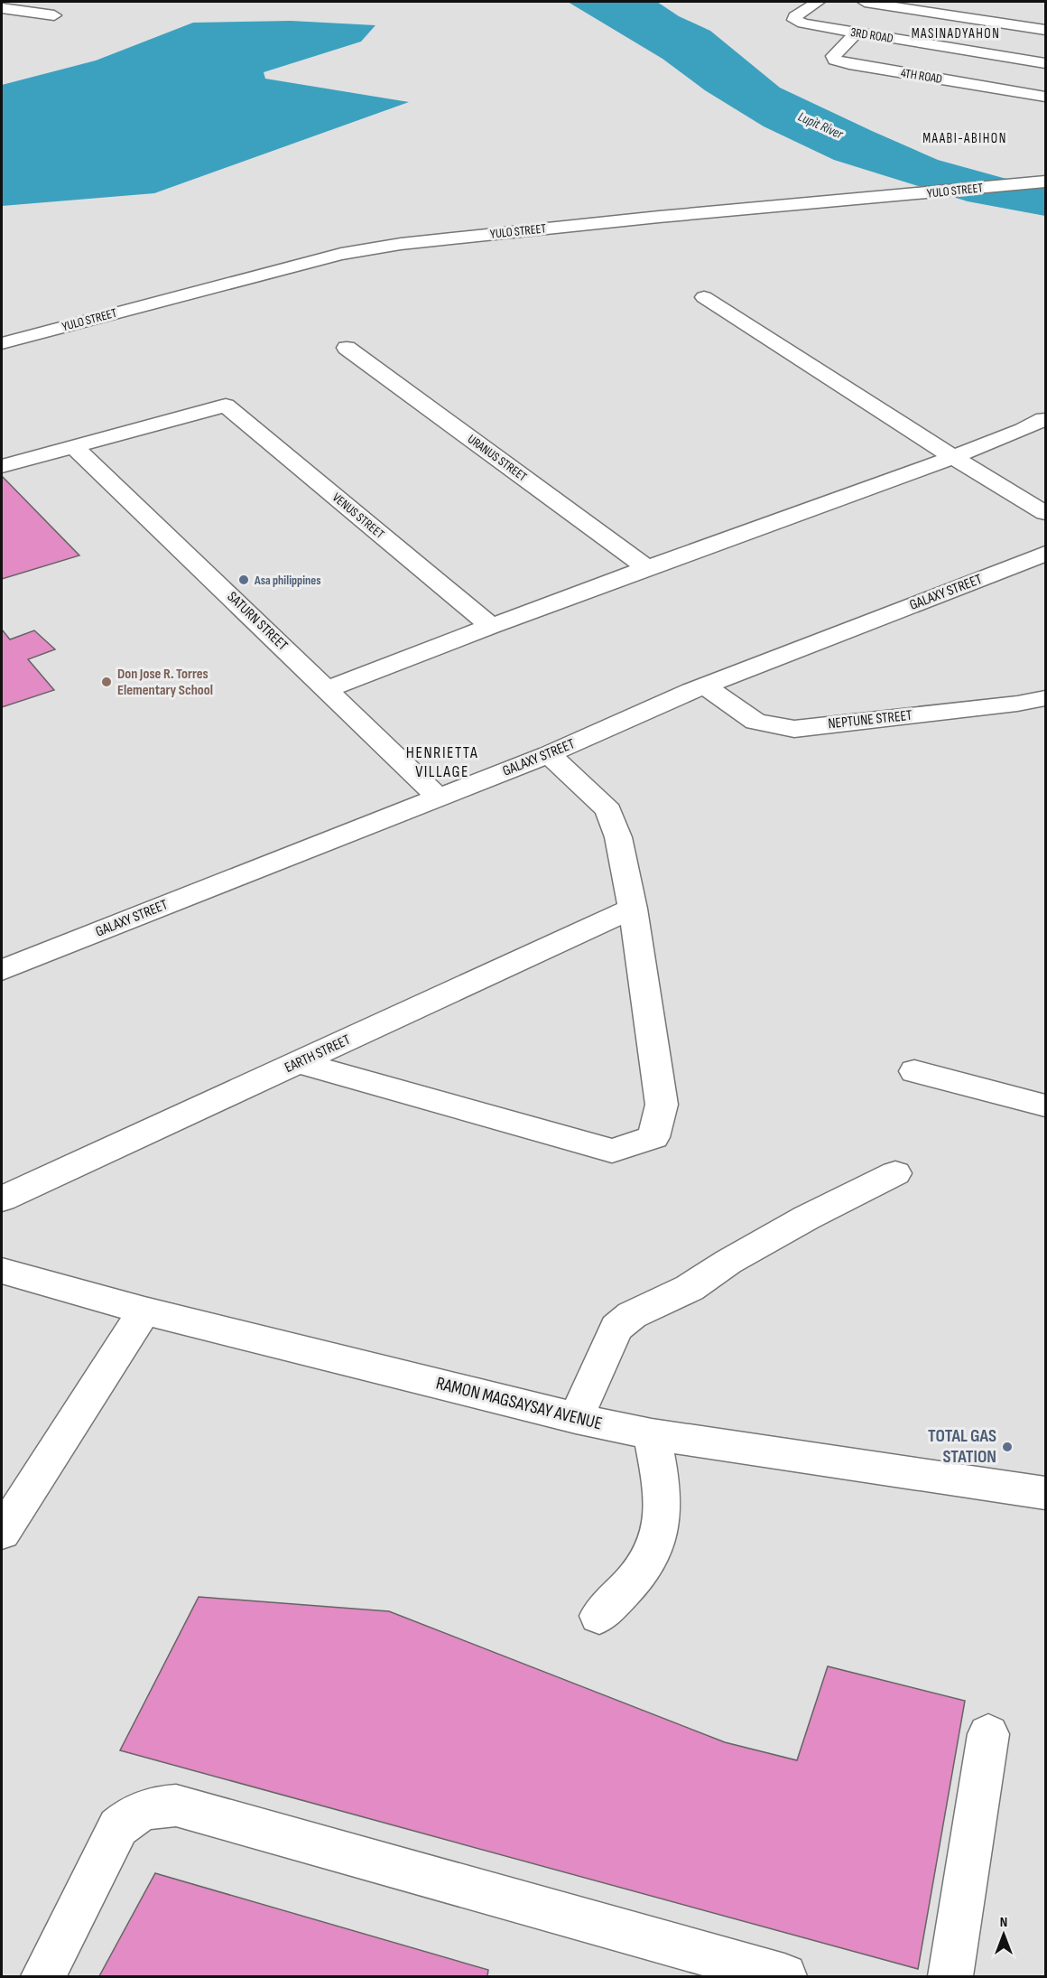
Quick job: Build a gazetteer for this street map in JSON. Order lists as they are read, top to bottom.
{
  "streets": {
    "street": [
      "3RD ROAD",
      "4TH ROAD",
      "YULO STREET",
      "URANUS STREET",
      "VENUS STREET",
      "GALAXY STREET",
      "SATURN STREET",
      "NEPTUNE STREET",
      "EARTH STREET",
      "RAMON MAGSAYSAY AVENUE"
    ]
  },
  "crossings": [
    ["3RD ROAD", "4TH ROAD"],
    ["VENUS STREET", "SATURN STREET"],
    ["GALAXY STREET", "SATURN STREET"],
    ["GALAXY STREET", "NEPTUNE STREET"]
  ],
  "districts": ["MASINADYAHON", "MAABI-ABIHON", "HENRIETTA VILLAGE"],
  "water": ["Lupit River"],
  "places": ["Asa philippines", "Don Jose R. Torres Elementary School", "TOTAL GAS STATION"],
  "north": "top"
}
